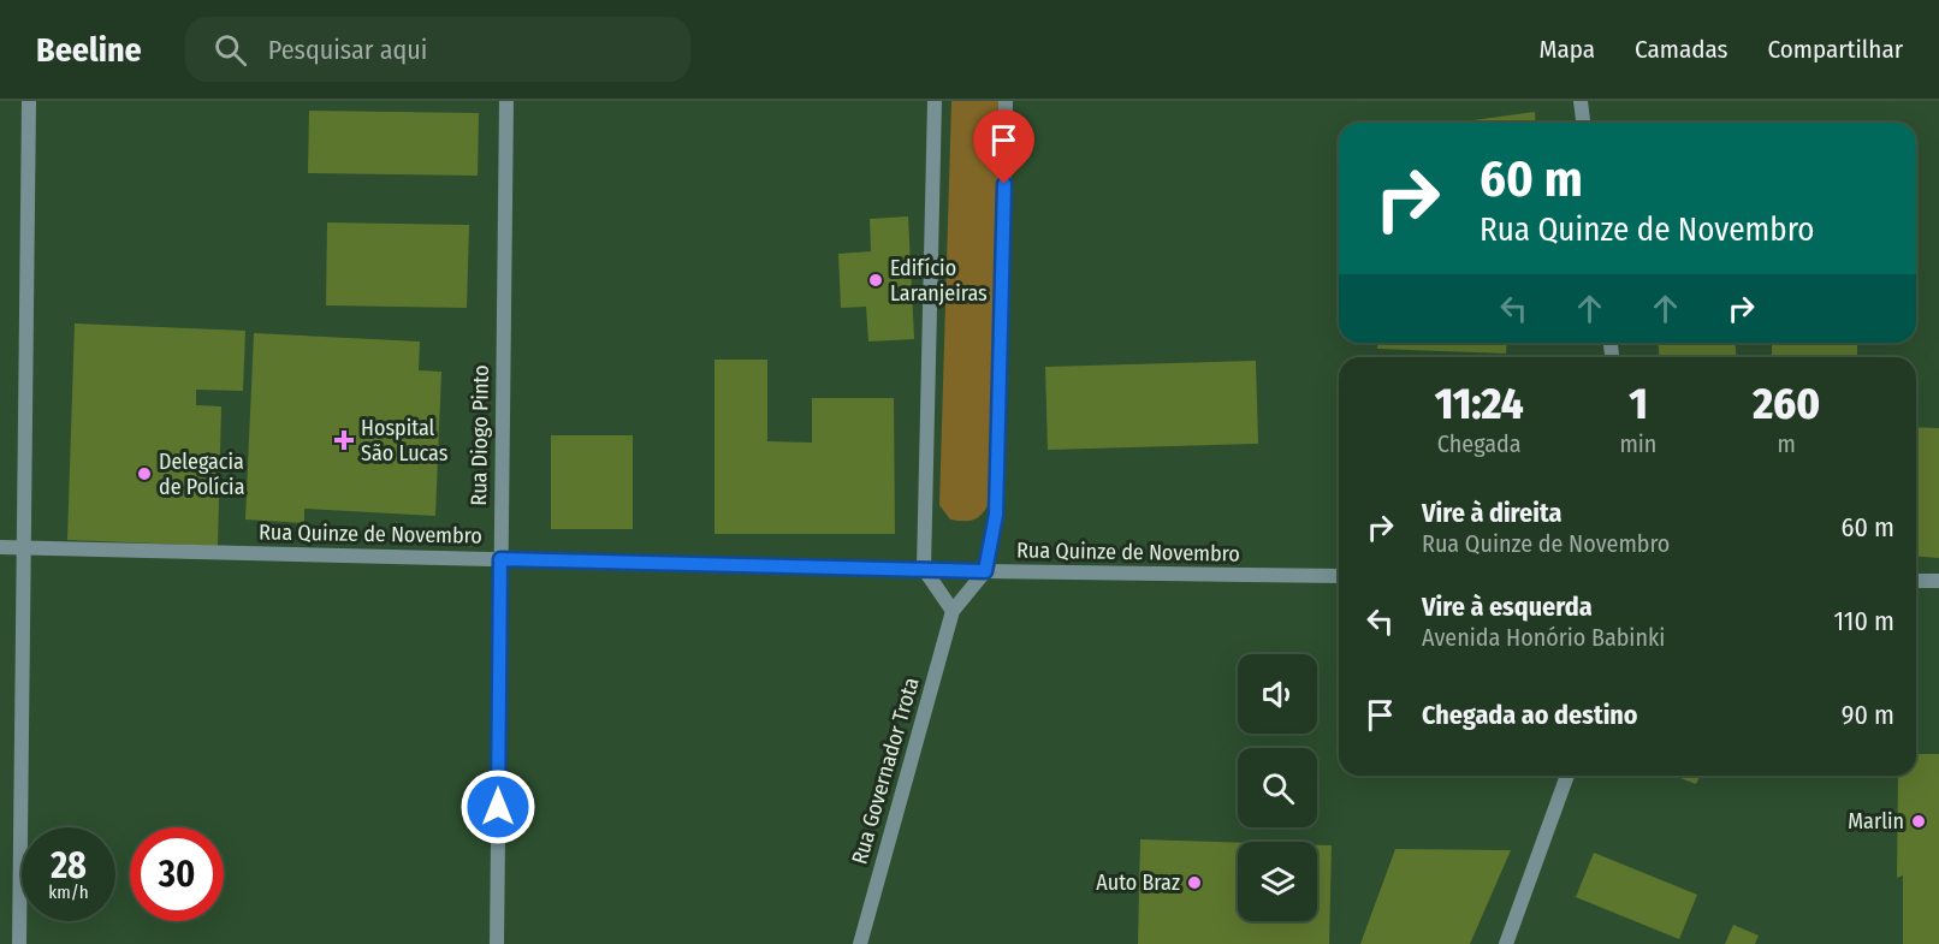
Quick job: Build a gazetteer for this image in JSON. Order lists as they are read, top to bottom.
{
  "streets": {
    "street": ["Rua Diogo Pinto", "Rua Quinze de Novembro", "Rua Governador Trota"]
  },
  "crossings": [
    ["Rua Diogo Pinto", "Rua Quinze de Novembro"],
    ["Rua Quinze de Novembro", "Rua Governador Trota"]
  ],
  "places": {
    "other": [
      "Edifício Laranjeiras",
      "Delegacia de Polícia",
      "Marlin",
      "Auto Braz"
    ],
    "health": ["Hospital São Lucas"]
  },
  "page": {
    "header": "Beeline",
    "search": "Pesquisar aqui",
    "nav": ["Mapa", "Camadas", "Compartilhar"],
    "turn": ["60 m", "Rua Quinze de Novembro"],
    "eta": [
      "11:24",
      "Chegada",
      "1",
      "min",
      "260",
      "m"
    ],
    "list": [
      {
        "name": "Vire à direita",
        "note": "Rua Quinze de Novembro",
        "value": "60 m"
      },
      {
        "name": "Vire à esquerda",
        "note": "Avenida Honório Babinki",
        "value": "110 m"
      },
      {
        "name": "Chegada ao destino",
        "value": "90 m"
      }
    ],
    "speed": "28 km/h",
    "limit": "30"
  }
}
